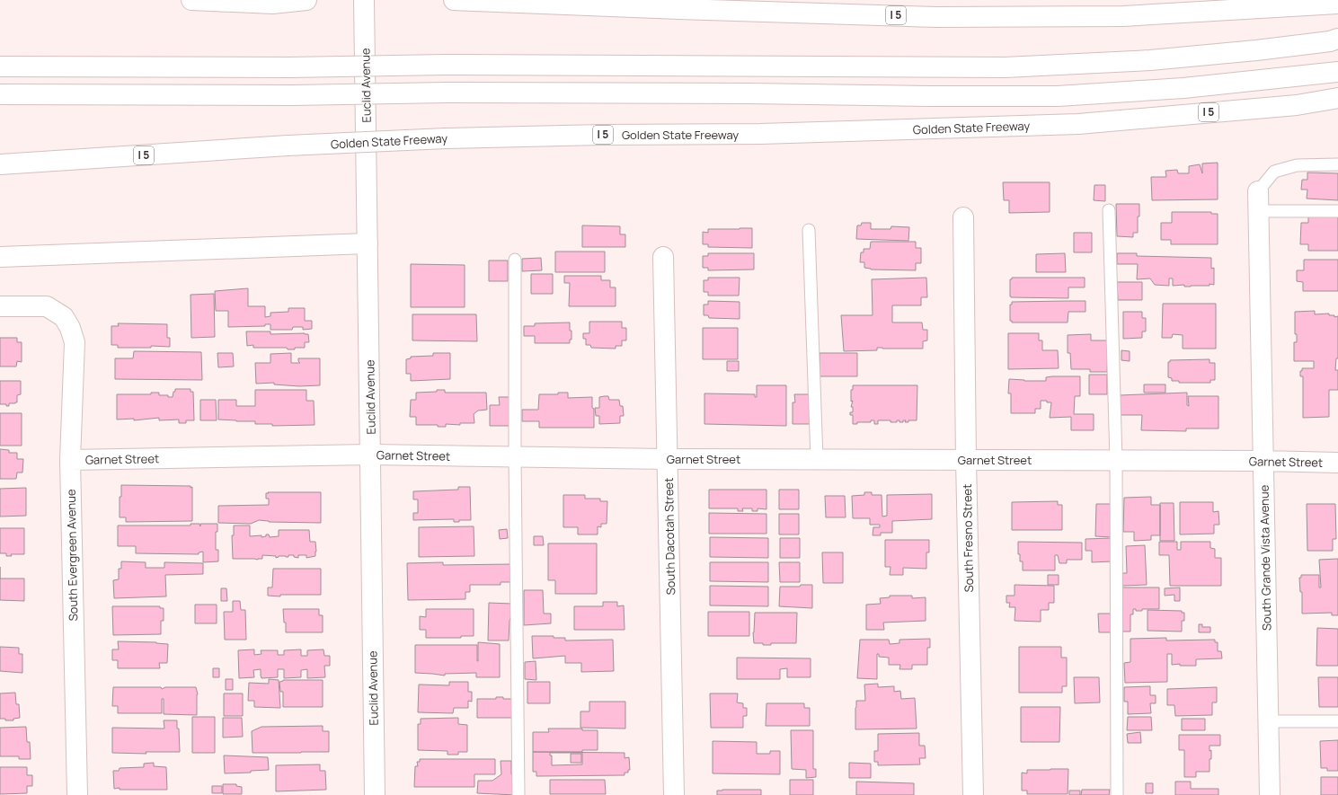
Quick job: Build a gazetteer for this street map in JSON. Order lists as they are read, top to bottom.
{
  "streets": {
    "main road": [
      "I 5",
      "Euclid Avenue",
      "Golden State Freeway",
      "Garnet Street",
      "South Dacotah Street",
      "South Fresno Street",
      "South Evergreen Avenue",
      "South Grande Vista Avenue"
    ]
  },
  "crossings": [
    ["Euclid Avenue", "Garnet Street"],
    ["Garnet Street", "South Dacotah Street"],
    ["Garnet Street", "South Fresno Street"],
    ["Garnet Street", "South Evergreen Avenue"],
    ["Garnet Street", "South Grande Vista Avenue"]
  ]
}
